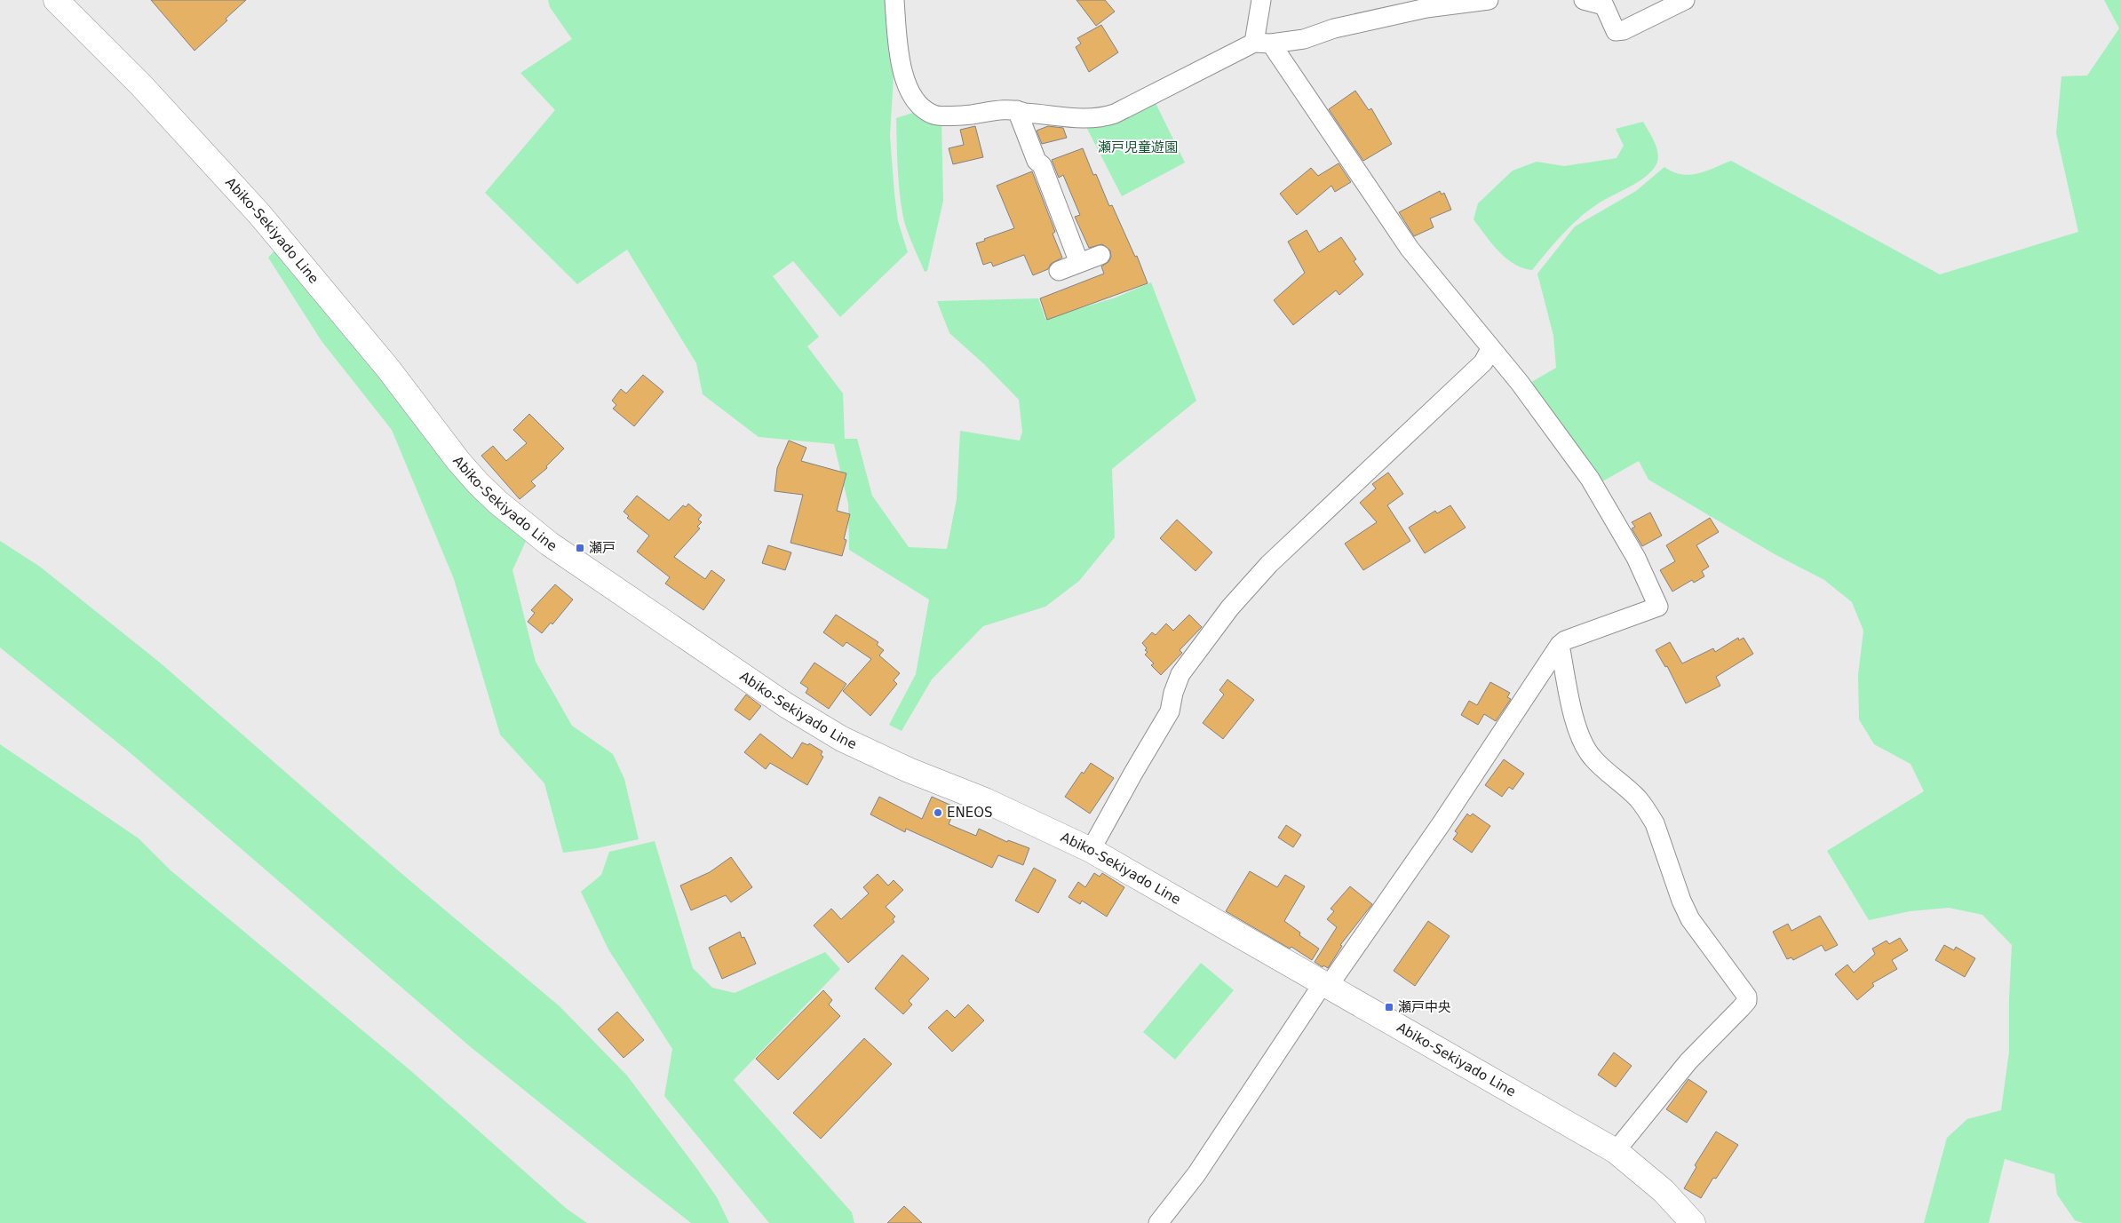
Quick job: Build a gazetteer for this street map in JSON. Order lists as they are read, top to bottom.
{
  "streets": {
    "main road": ["Abiko-Sekiyado Line"]
  },
  "parks": ["瀬戸児童遊園"],
  "places": {
    "transit": ["瀬戸", "瀬戸中央"],
    "other": ["ENEOS"]
  }
}
